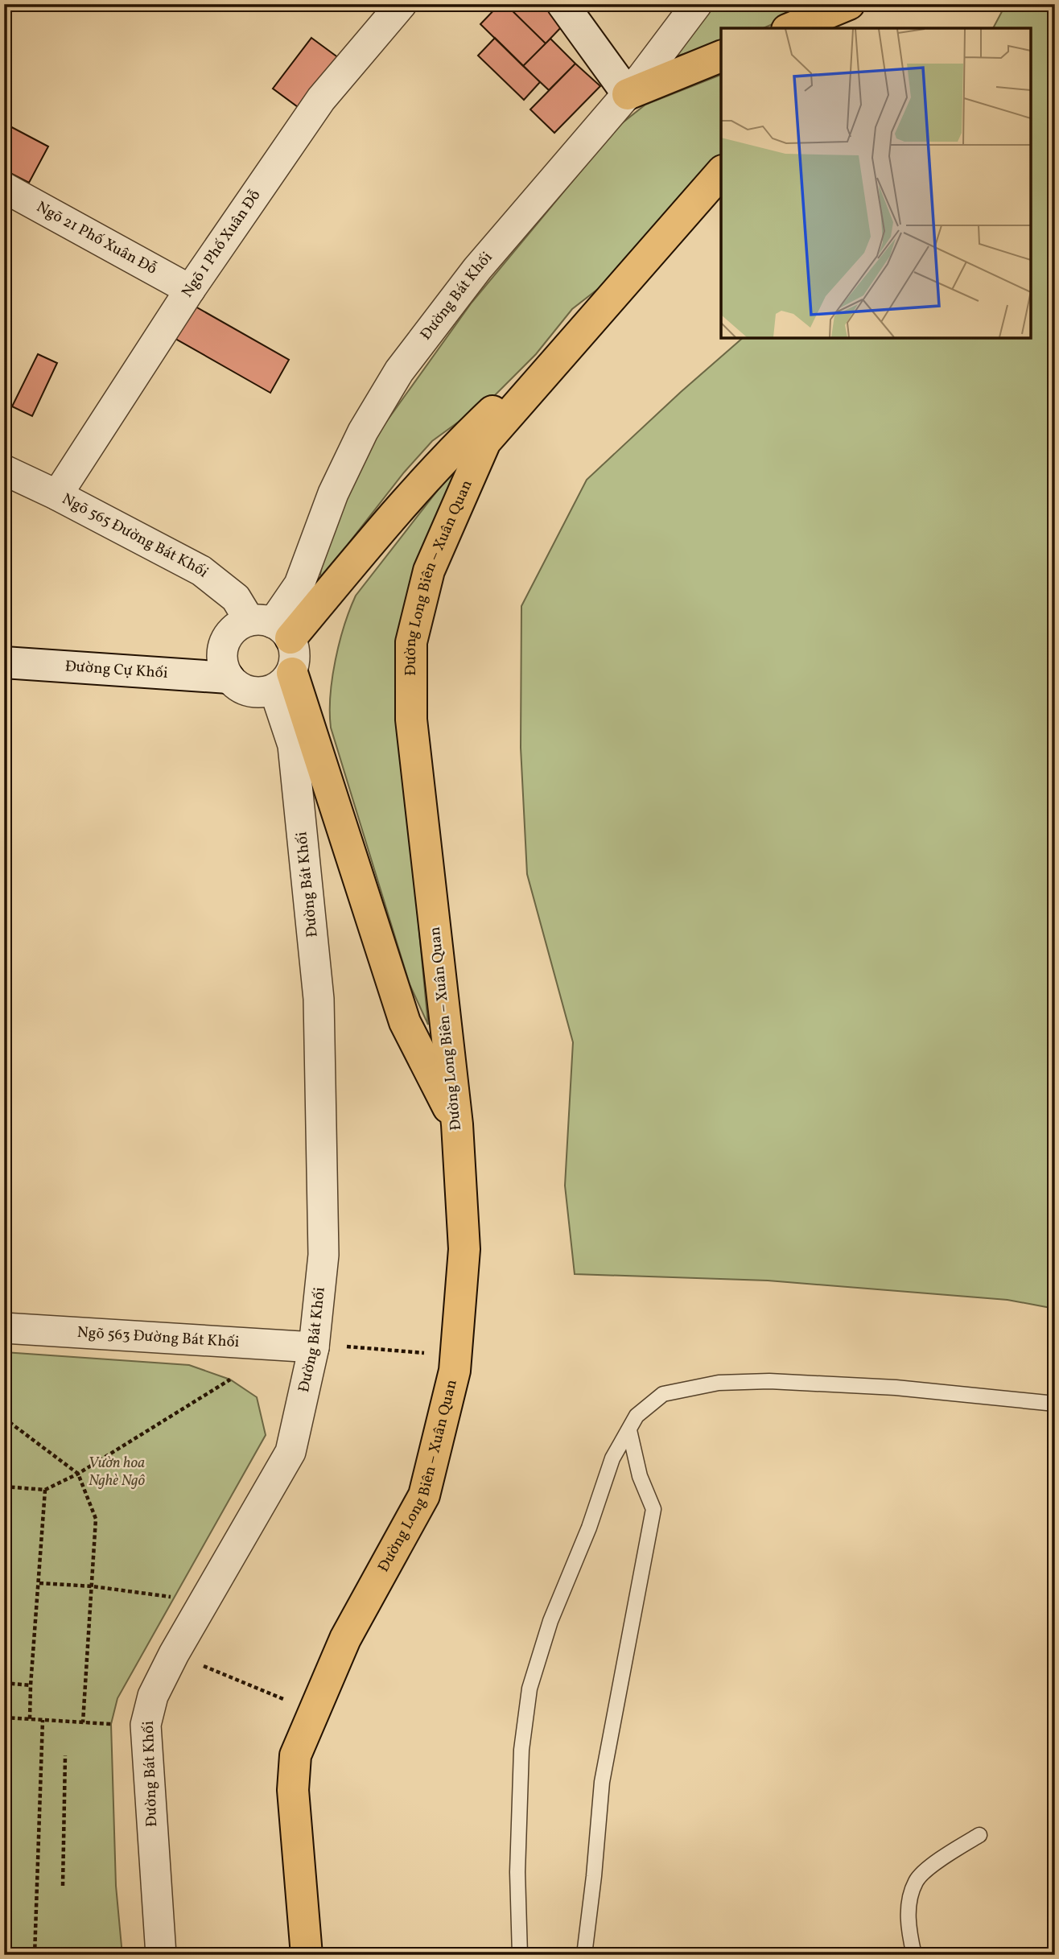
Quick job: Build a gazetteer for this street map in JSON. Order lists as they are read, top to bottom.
{
  "streets": {
    "main road": ["Đường Long Biên – Xuân Quan"],
    "street": [
      "Ngõ 21 Phố Xuân Đỗ",
      "Ngõ 1 Phố Xuân Đỗ",
      "Đường Bát Khối",
      "Ngõ 565 Đường Bát Khối",
      "Đường Cự Khối",
      "Ngõ 563 Đường Bát Khối"
    ]
  },
  "crossings": [
    ["Ngõ 21 Phố Xuân Đỗ", "Ngõ 1 Phố Xuân Đỗ"],
    ["Ngõ 1 Phố Xuân Đỗ", "Ngõ 565 Đường Bát Khối"],
    ["Đường Bát Khối", "Ngõ 565 Đường Bát Khối"],
    ["Đường Bát Khối", "Đường Cự Khối"],
    ["Đường Bát Khối", "Ngõ 563 Đường Bát Khối"],
    ["Ngõ 565 Đường Bát Khối", "Đường Cự Khối"]
  ],
  "parks": ["Vườn hoa Nghè Ngô"]
}
